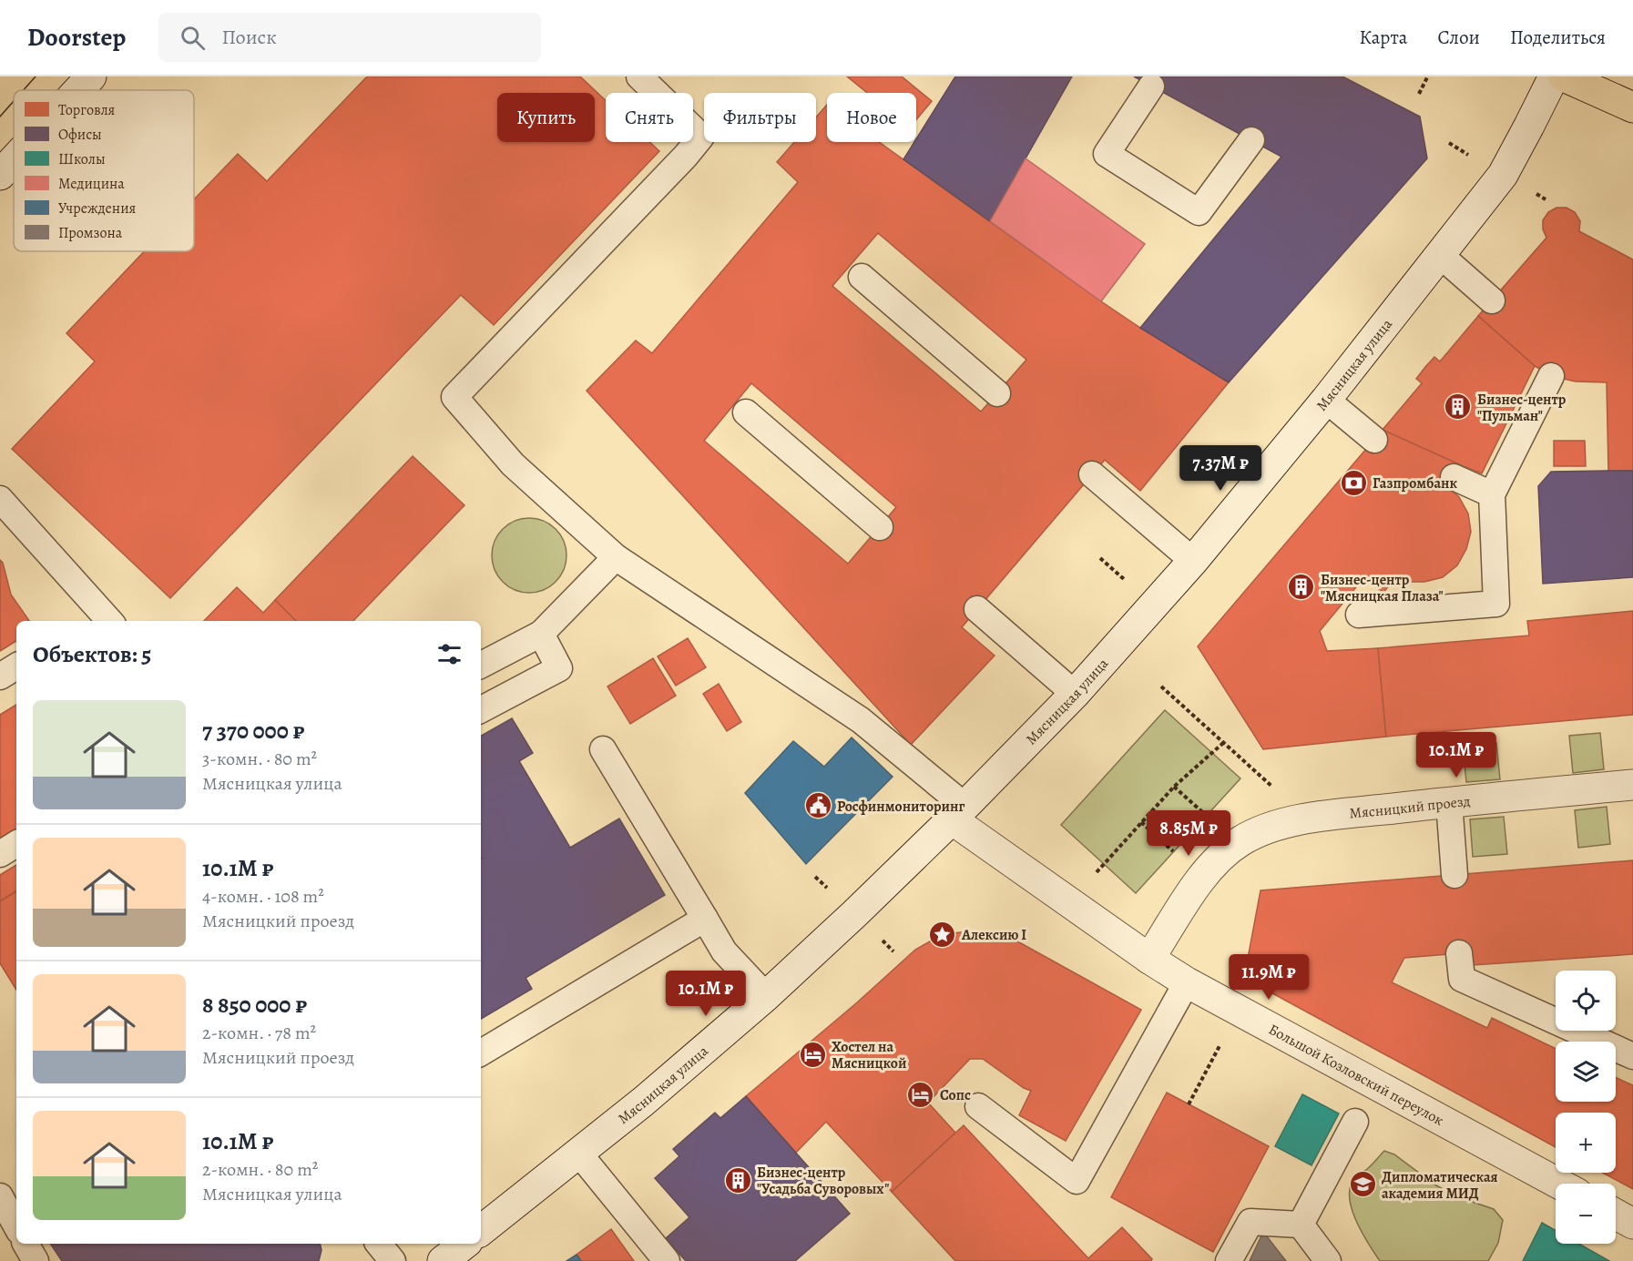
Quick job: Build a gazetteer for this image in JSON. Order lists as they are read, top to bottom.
{
  "streets": {
    "street": ["Мясницкая улица", "Мясницкий проезд", "Большой Козловский переулок"]
  },
  "crossings": [
    ["Мясницкая улица", "Большой Козловский переулок"],
    ["Мясницкий проезд", "Большой Козловский переулок"]
  ],
  "places": {
    "building": ["Бизнес-центр \"Пульман\"", "Бизнес-центр \"Мясницкая Плаза\"", "Бизнес-центр \"Усадьба Суворовых\""],
    "bank": ["Газпромбанк"],
    "public building": ["Росфинмониторинг"],
    "place": ["Алексию I"],
    "hotel": ["Хостел на Мясницкой", "Сопс"],
    "school or university": ["Дипломатическая академия МИД"]
  },
  "legend": [
    "Торговля",
    "Офисы",
    "Школы",
    "Медицина",
    "Учреждения",
    "Промзона"
  ],
  "page": {
    "header": "Doorstep",
    "search": "Поиск",
    "nav": ["Карта", "Слои", "Поделиться"],
    "chip": [
      "Купить",
      "Снять",
      "Фильтры",
      "Новое"
    ],
    "price": [
      "7.37M ₽",
      "10.1M ₽",
      "8.85M ₽",
      "11.9M ₽",
      "10.1M ₽"
    ],
    "heading": "Объектов: 5",
    "list": [
      {
        "name": "7 370 000 ₽",
        "note": "3-комн. · 80 m² · Мясницкая улица"
      },
      {
        "name": "10.1M ₽",
        "note": "4-комн. · 108 m² · Мясницкий проезд"
      },
      {
        "name": "8 850 000 ₽",
        "note": "2-комн. · 78 m² · Мясницкий проезд"
      },
      {
        "name": "10.1M ₽",
        "note": "2-комн. · 80 m² · Мясницкая улица"
      }
    ],
    "map_buttons": ["+", "−"]
  }
}
